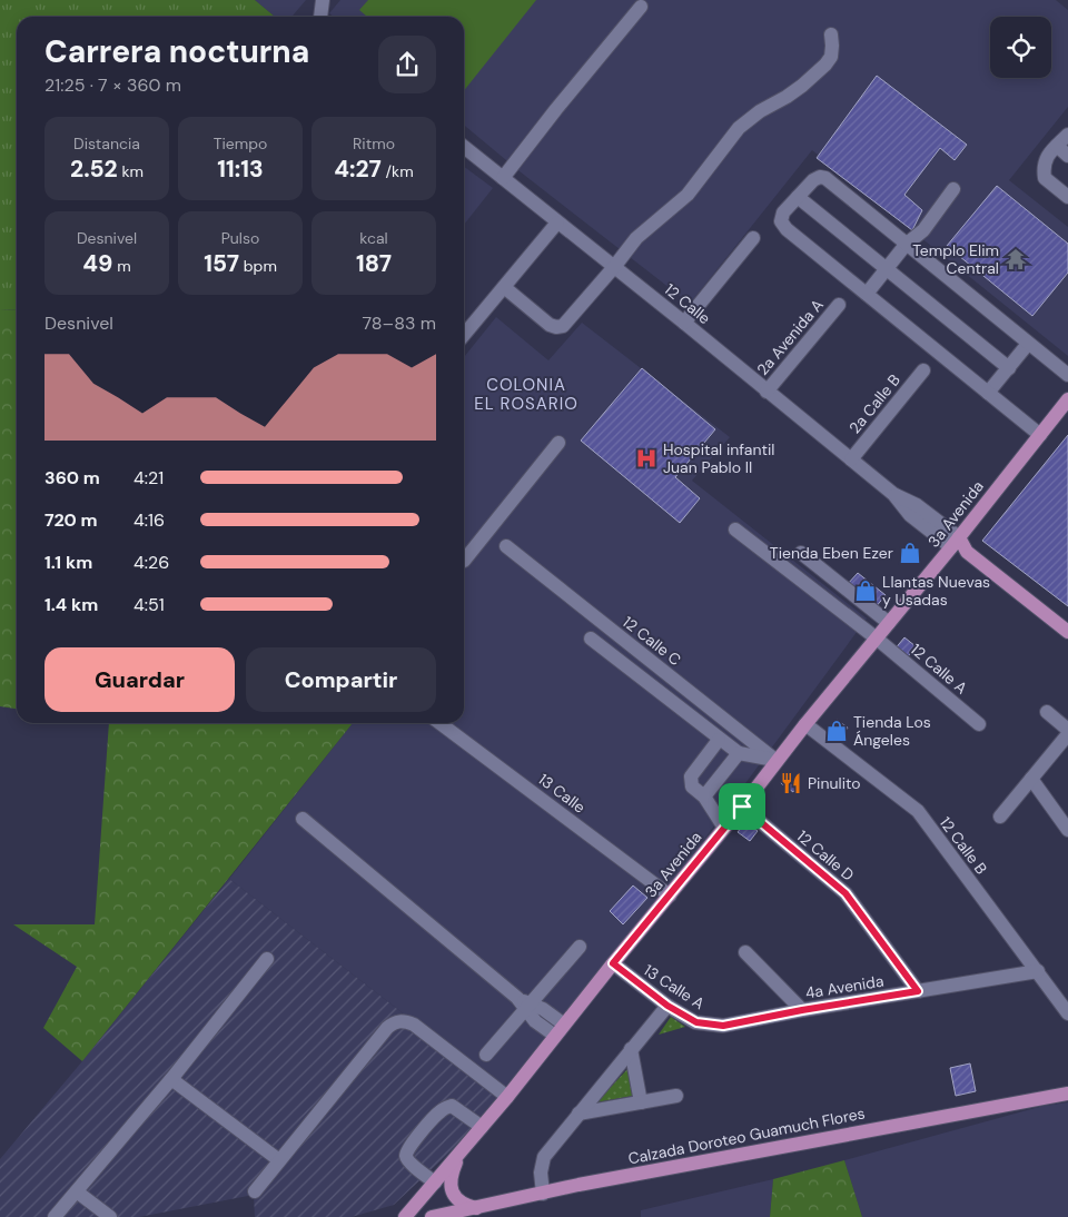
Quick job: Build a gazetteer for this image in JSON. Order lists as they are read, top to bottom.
{
  "streets": {
    "main road": ["12 Calle", "3a Avenida", "Calzada Doroteo Guamuch Flores"],
    "street": [
      "2a Avenida A",
      "2a Calle B",
      "12 Calle C",
      "12 Calle A",
      "13 Calle",
      "12 Calle B",
      "12 Calle D",
      "13 Calle A",
      "4a Avenida"
    ]
  },
  "crossings": [
    ["12 Calle", "2a Avenida A"],
    ["12 Calle", "2a Calle B"],
    ["12 Calle", "3a Avenida"],
    ["3a Avenida", "12 Calle C"],
    ["3a Avenida", "12 Calle A"],
    ["3a Avenida", "13 Calle"],
    ["3a Avenida", "12 Calle B"],
    ["3a Avenida", "12 Calle D"],
    ["3a Avenida", "13 Calle A"],
    ["12 Calle B", "4a Avenida"],
    ["12 Calle D", "4a Avenida"],
    ["13 Calle A", "4a Avenida"]
  ],
  "districts": ["COLONIA EL ROSARIO"],
  "places": {
    "temple": ["Templo Elim Central"],
    "hospital": ["Hospital infantil Juan Pablo II"],
    "shop": ["Tienda Eben Ezer", "Llantas Nuevas y Usadas", "Tienda Los Ángeles"],
    "restaurant": ["Pinulito"]
  },
  "page": {
    "heading": ["Carrera nocturna", "21:25 · 7 × 360 m"],
    "stats": [
      ["Distancia", "2.52 km"],
      ["Tiempo", "11:13"],
      ["Ritmo", "4:27 /km"],
      ["Desnivel", "49 m"],
      ["Pulso", "157 bpm"],
      ["kcal", "187"]
    ],
    "chart": ["Desnivel", "78–83 m"],
    "list": [
      {
        "name": "360 m",
        "note": "4:21"
      },
      {
        "name": "720 m",
        "note": "4:16"
      },
      {
        "name": "1.1 km",
        "note": "4:26"
      },
      {
        "name": "1.4 km",
        "note": "4:51"
      }
    ],
    "buttons": ["Guardar", "Compartir"]
  }
}
